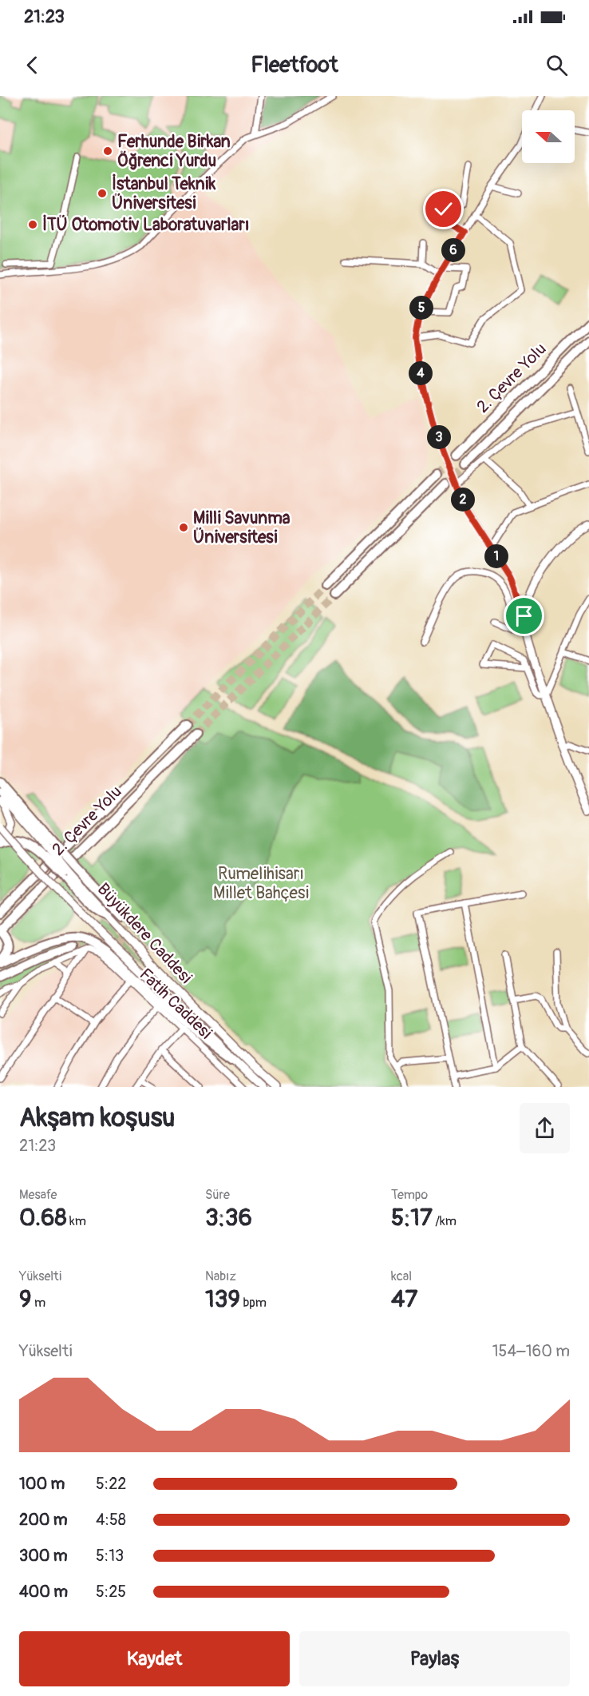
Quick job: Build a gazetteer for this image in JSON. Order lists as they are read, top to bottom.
{
  "streets": {
    "highway": ["2. Çevre Yolu"],
    "main road": ["Büyükdere Caddesi"],
    "street": ["Fatih Caddesi"]
  },
  "parks": ["Rumelihisarı Millet Bahçesi"],
  "places": [
    "Ferhunde Birkan Öğrenci Yurdu",
    "İstanbul Teknik Üniversitesi",
    "İTÜ Otomotiv Laboratuvarları",
    "Milli Savunma Üniversitesi"
  ],
  "north": "left",
  "page": {
    "status": "21:23",
    "header": "Fleetfoot",
    "pins": [
      "6",
      "5",
      "4",
      "3",
      "2",
      "1"
    ],
    "heading": ["Akşam koşusu", "21:23"],
    "stats": [
      ["Mesafe", "0.68 km"],
      ["Süre", "3:36"],
      ["Tempo", "5:17 /km"],
      ["Yükselti", "9 m"],
      ["Nabız", "139 bpm"],
      ["kcal", "47"]
    ],
    "chart": ["Yükselti", "154–160 m"],
    "list": [
      {
        "name": "100 m",
        "note": "5:22"
      },
      {
        "name": "200 m",
        "note": "4:58"
      },
      {
        "name": "300 m",
        "note": "5:13"
      },
      {
        "name": "400 m",
        "note": "5:25"
      }
    ],
    "buttons": ["Kaydet", "Paylaş"]
  }
}
